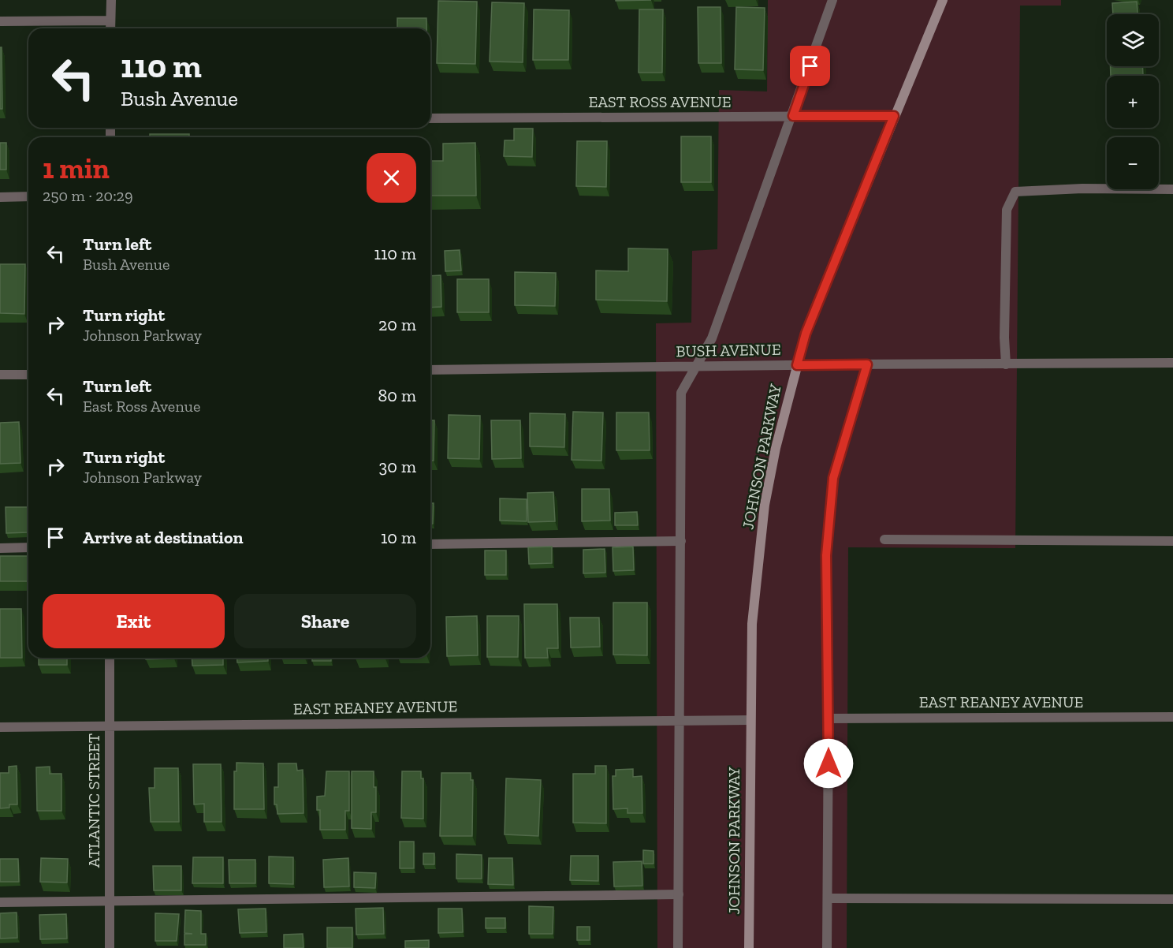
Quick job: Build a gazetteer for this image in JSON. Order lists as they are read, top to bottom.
{
  "streets": {
    "street": [
      "EAST ROSS AVENUE",
      "BUSH AVENUE",
      "JOHNSON PARKWAY",
      "EAST REANEY AVENUE",
      "ATLANTIC STREET"
    ]
  },
  "crossings": [
    ["EAST ROSS AVENUE", "JOHNSON PARKWAY"],
    ["BUSH AVENUE", "JOHNSON PARKWAY"],
    ["JOHNSON PARKWAY", "EAST REANEY AVENUE"],
    ["EAST REANEY AVENUE", "ATLANTIC STREET"]
  ],
  "page": {
    "map_buttons": ["+", "−"],
    "turn": ["110 m", "Bush Avenue"],
    "heading": ["1 min", "250 m · 20:29"],
    "list": [
      {
        "name": "Turn left",
        "note": "Bush Avenue",
        "value": "110 m"
      },
      {
        "name": "Turn right",
        "note": "Johnson Parkway",
        "value": "20 m"
      },
      {
        "name": "Turn left",
        "note": "East Ross Avenue",
        "value": "80 m"
      },
      {
        "name": "Turn right",
        "note": "Johnson Parkway",
        "value": "30 m"
      },
      {
        "name": "Arrive at destination",
        "value": "10 m"
      }
    ],
    "buttons": ["Exit", "Share"]
  }
}
